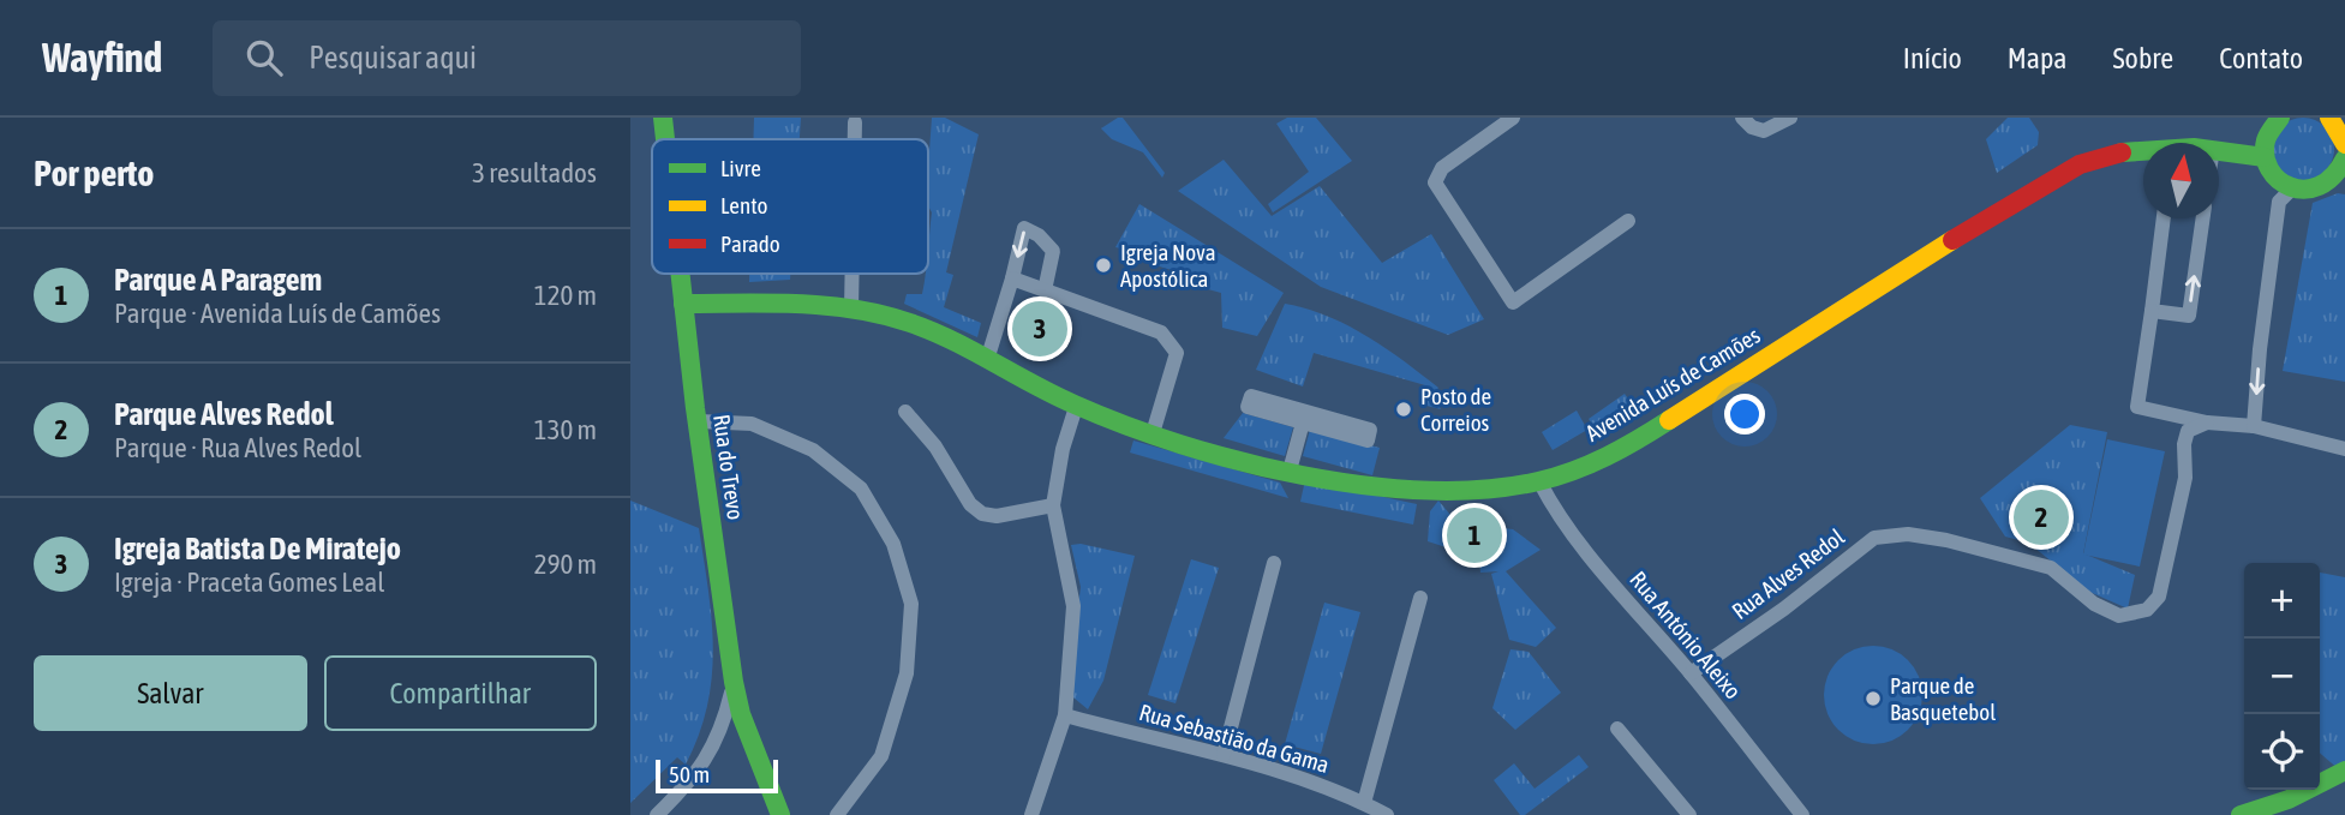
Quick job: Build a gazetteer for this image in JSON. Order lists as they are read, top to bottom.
{
  "streets": {
    "street": [
      "Avenida Luís de Camões",
      "Rua do Trevo",
      "Rua Alves Redol",
      "Rua António Aleixo",
      "Rua Sebastião da Gama"
    ]
  },
  "crossings": [
    ["Avenida Luís de Camões", "Rua do Trevo"],
    ["Avenida Luís de Camões", "Rua António Aleixo"],
    ["Rua Alves Redol", "Rua António Aleixo"]
  ],
  "places": ["Igreja Nova Apostólica", "Posto de Correios", "Parque de Basquetebol"],
  "legend": ["Livre", "Lento", "Parado"],
  "scale_bar": "50 m",
  "north": "top",
  "page": {
    "header": "Wayfind",
    "search": "Pesquisar aqui",
    "nav": [
      "Início",
      "Mapa",
      "Sobre",
      "Contato"
    ],
    "heading": ["Por perto", "3 resultados"],
    "list": [
      {
        "mark": "1",
        "name": "Parque A Paragem",
        "note": "Parque · Avenida Luís de Camões",
        "value": "120 m"
      },
      {
        "mark": "2",
        "name": "Parque Alves Redol",
        "note": "Parque · Rua Alves Redol",
        "value": "130 m"
      },
      {
        "mark": "3",
        "name": "Igreja Batista De Miratejo",
        "note": "Igreja · Praceta Gomes Leal",
        "value": "290 m"
      }
    ],
    "pins": ["3", "2", "1"],
    "map_buttons": ["+", "−"],
    "buttons": ["Salvar", "Compartilhar"],
    "scale": "50 m"
  }
}
